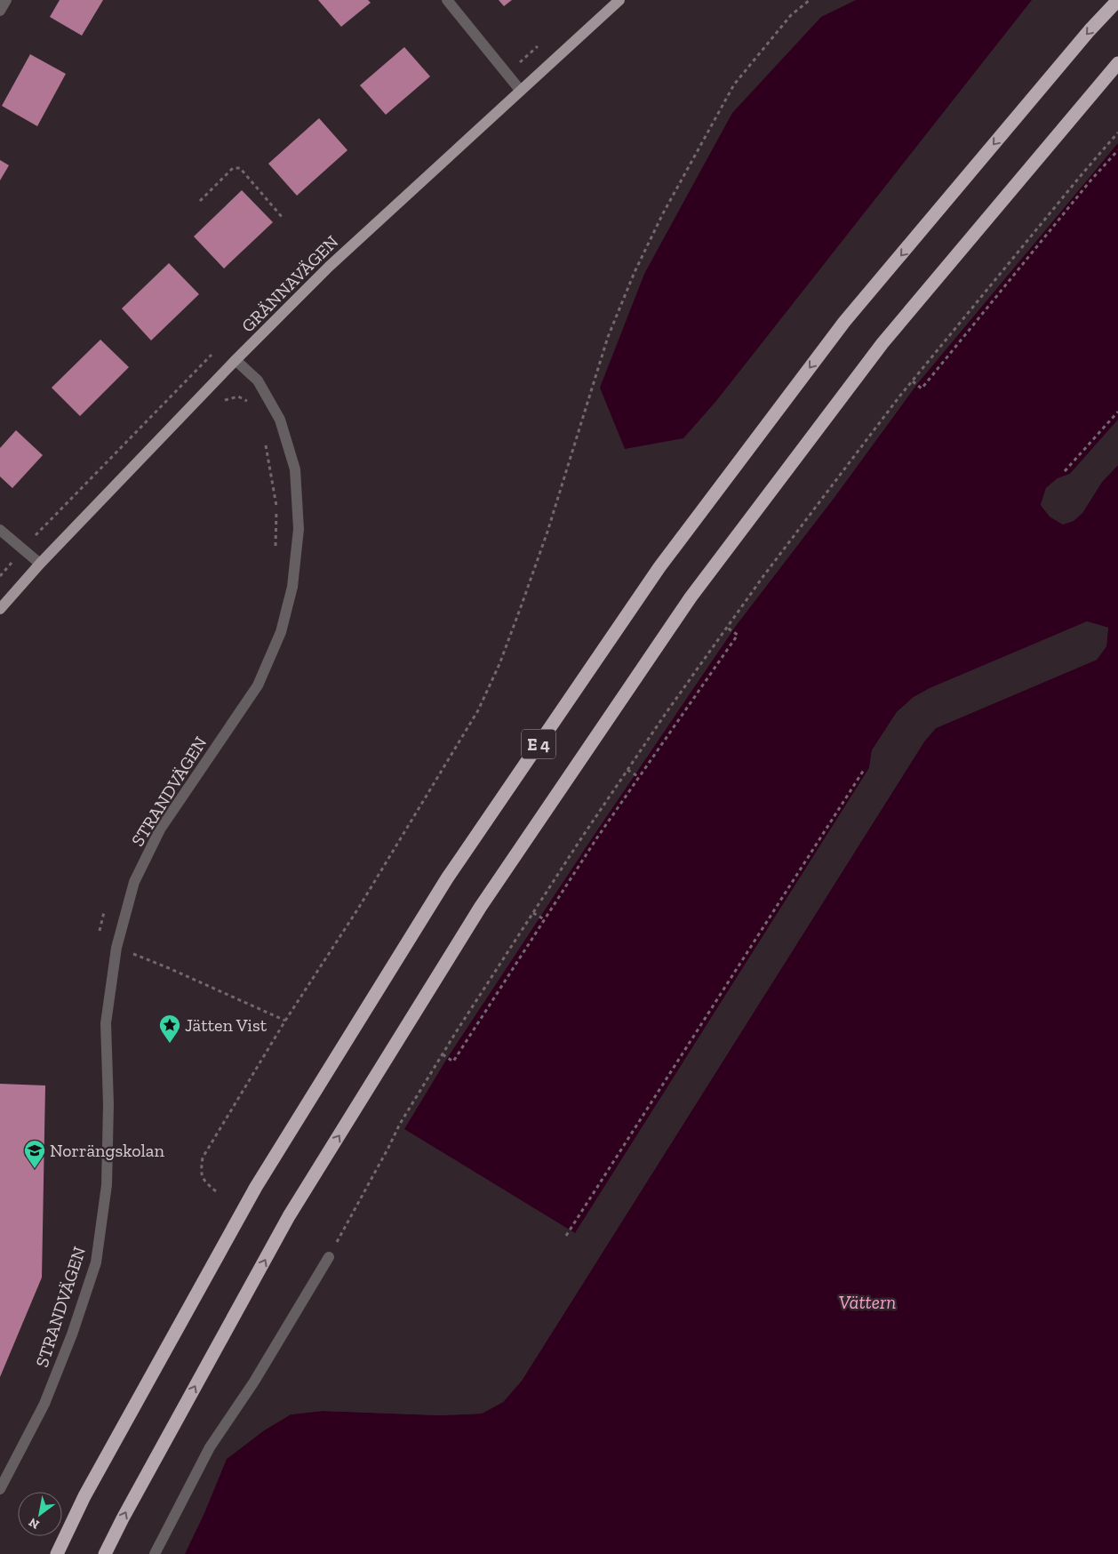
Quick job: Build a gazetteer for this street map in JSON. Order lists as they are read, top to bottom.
{
  "streets": {
    "highway": ["E 4"],
    "main road": ["GRÄNNAVÄGEN"],
    "street": ["STRANDVÄGEN"]
  },
  "crossings": [
    ["GRÄNNAVÄGEN", "STRANDVÄGEN"]
  ],
  "water": ["Vättern"],
  "places": {
    "place": ["Jätten Vist"],
    "school or university": ["Norrängskolan"]
  },
  "north": "bottom left"
}
